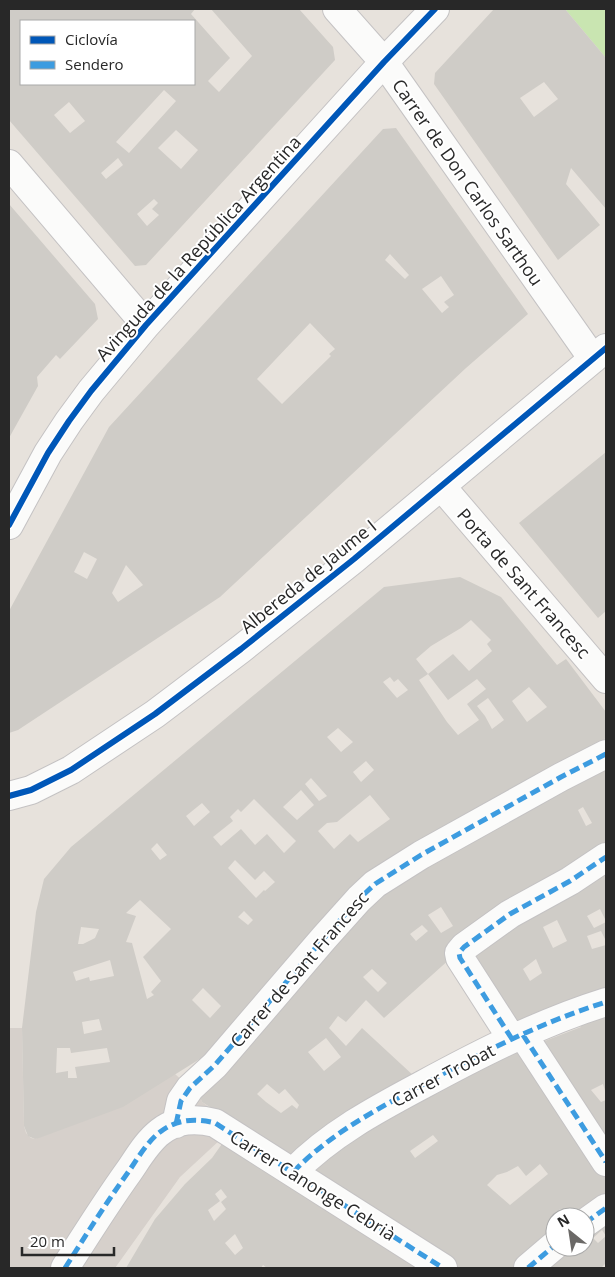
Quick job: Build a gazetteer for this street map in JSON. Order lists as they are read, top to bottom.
{
  "streets": {
    "street": [
      "Carrer de Don Carlos Sarthou",
      "Avinguda de la República Argentina",
      "Albereda de Jaume I",
      "Porta de Sant Francesc",
      "Carrer de Sant Francesc",
      "Carrer Trobat",
      "Carrer Canonge Cebrià"
    ]
  },
  "crossings": [
    ["Carrer de Don Carlos Sarthou", "Avinguda de la República Argentina"],
    ["Carrer de Don Carlos Sarthou", "Albereda de Jaume I"],
    ["Albereda de Jaume I", "Porta de Sant Francesc"],
    ["Carrer de Sant Francesc", "Carrer Canonge Cebrià"],
    ["Carrer Trobat", "Carrer Canonge Cebrià"]
  ],
  "legend": ["Ciclovía", "Sendero"],
  "scale_bar": "20 m",
  "north": "top left"
}
